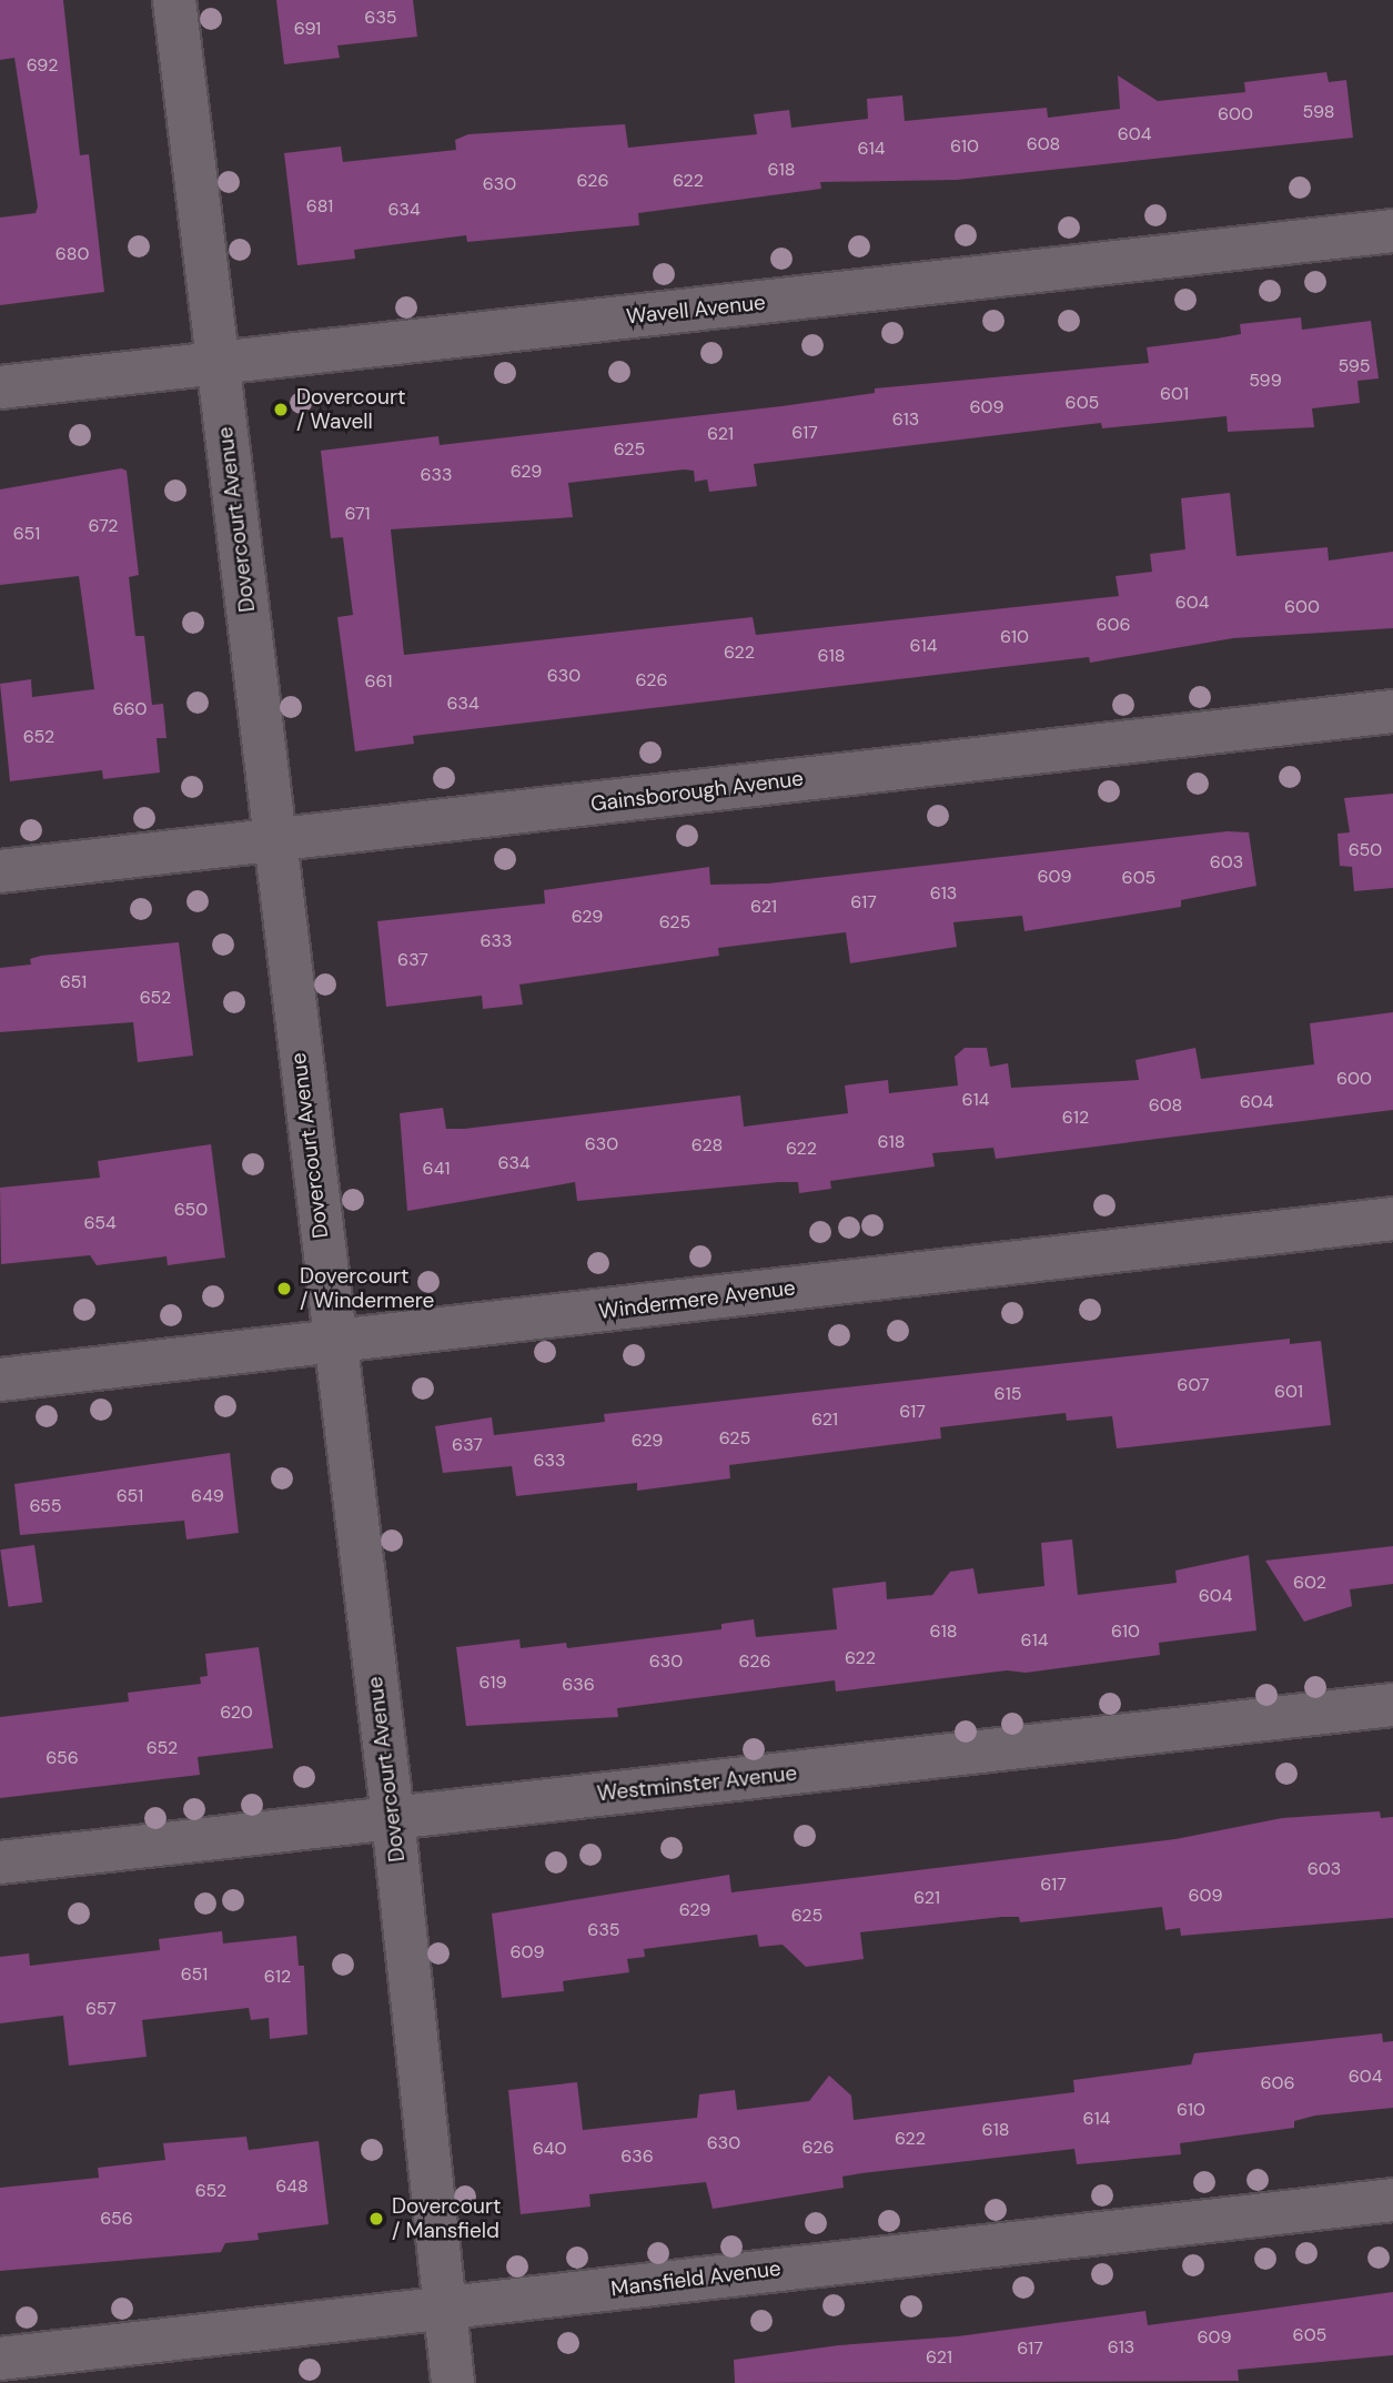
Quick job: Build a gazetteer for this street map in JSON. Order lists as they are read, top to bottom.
{
  "streets": {
    "street": [
      "Wavell Avenue",
      "Dovercourt Avenue",
      "Gainsborough Avenue",
      "Windermere Avenue",
      "Westminster Avenue",
      "Mansfield Avenue"
    ]
  },
  "crossings": [
    ["Wavell Avenue", "Dovercourt Avenue"],
    ["Dovercourt Avenue", "Gainsborough Avenue"],
    ["Dovercourt Avenue", "Windermere Avenue"],
    ["Dovercourt Avenue", "Westminster Avenue"],
    ["Dovercourt Avenue", "Mansfield Avenue"]
  ],
  "places": ["Dovercourt / Wavell", "Dovercourt / Windermere", "Dovercourt / Mansfield"],
  "house_numbers": [
    "635",
    "691",
    "692",
    "598",
    "600",
    "604",
    "608",
    "610",
    "614",
    "618",
    "626",
    "622",
    "630",
    "681",
    "634",
    "680",
    "595",
    "599",
    "601",
    "605",
    "609",
    "613",
    "617",
    "621",
    "625",
    "629",
    "633",
    "671",
    "672",
    "651",
    "604",
    "600",
    "606",
    "610",
    "614",
    "622",
    "618",
    "630",
    "626",
    "661",
    "634",
    "660",
    "652",
    "650",
    "603",
    "609",
    "605",
    "613",
    "617",
    "621",
    "629",
    "625",
    "633",
    "637",
    "651",
    "652",
    "600",
    "614",
    "604",
    "608",
    "612",
    "618",
    "630",
    "628",
    "622",
    "634",
    "641",
    "650",
    "654",
    "607",
    "601",
    "615",
    "617",
    "621",
    "625",
    "629",
    "637",
    "633",
    "651",
    "649",
    "655",
    "602",
    "604",
    "618",
    "610",
    "614",
    "622",
    "630",
    "626",
    "619",
    "636",
    "620",
    "652",
    "656",
    "603",
    "617",
    "609",
    "621",
    "629",
    "625",
    "635",
    "609",
    "651",
    "612",
    "657",
    "604",
    "606",
    "610",
    "614",
    "618",
    "622",
    "630",
    "626",
    "640",
    "636",
    "648",
    "652",
    "656",
    "605",
    "609",
    "613",
    "617",
    "621"
  ]
}
